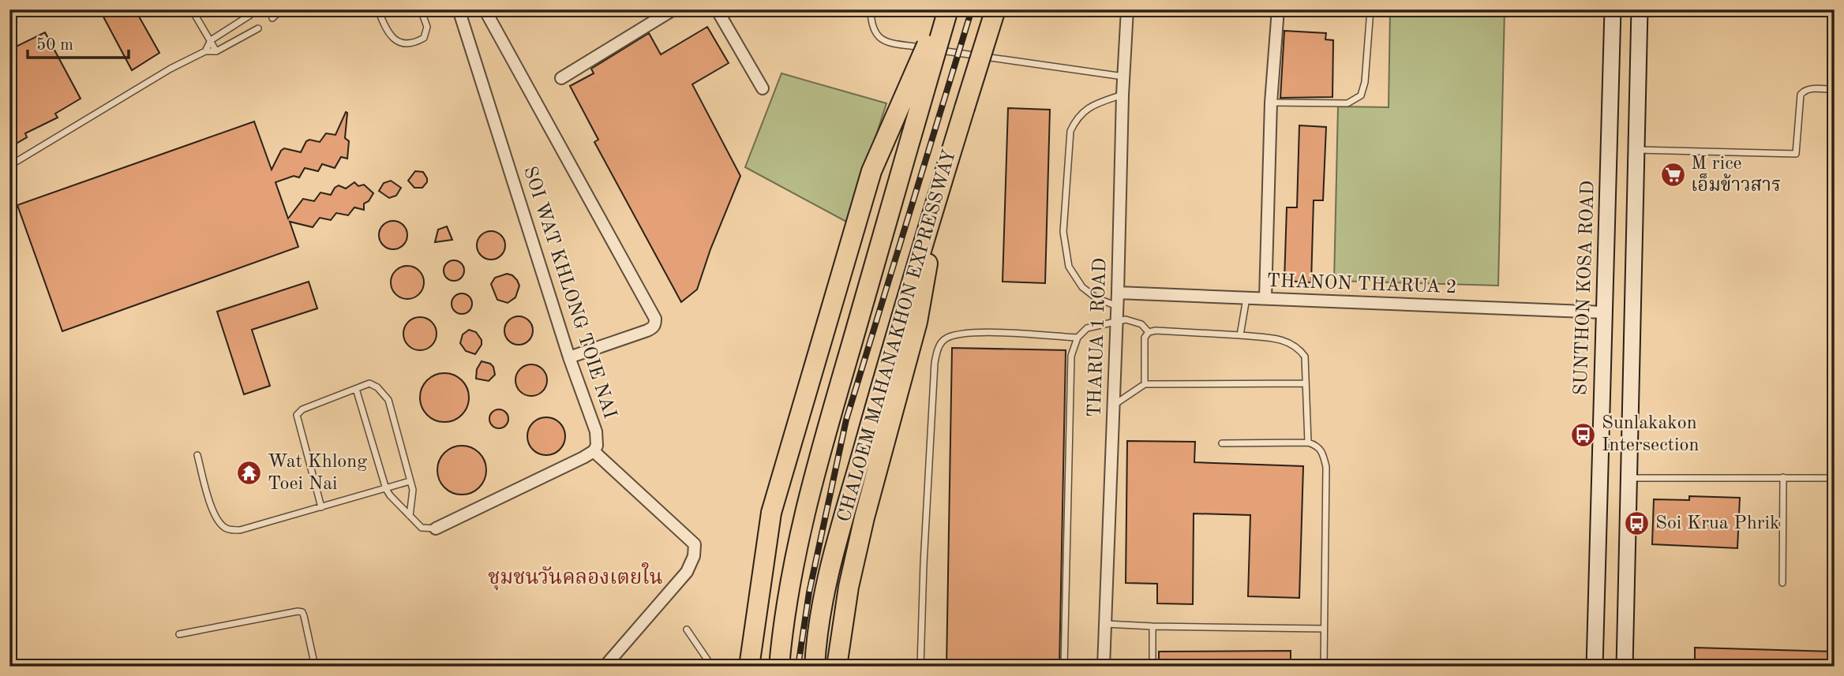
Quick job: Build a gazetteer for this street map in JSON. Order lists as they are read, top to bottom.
{
  "streets": {
    "highway": ["CHALOEM MAHANAKHON EXPRESSWAY"],
    "main road": ["SUNTHON KOSA ROAD"],
    "street": ["THANON THARUA 2", "SOI WAT KHLONG TOIE NAI", "THARUA 1 ROAD"]
  },
  "crossings": [
    ["THANON THARUA 2", "SUNTHON KOSA ROAD"],
    ["THANON THARUA 2", "THARUA 1 ROAD"]
  ],
  "districts": ["ชุมชนวันคลองเตยใน"],
  "places": {
    "supermarket": ["M rice เอ็มข้าวสาร"],
    "bus stop": ["Sunlakakon Intersection", "Soi Krua Phrik"],
    "temple": ["Wat Khlong Toei Nai"]
  },
  "scale_bar": "50 m"
}
